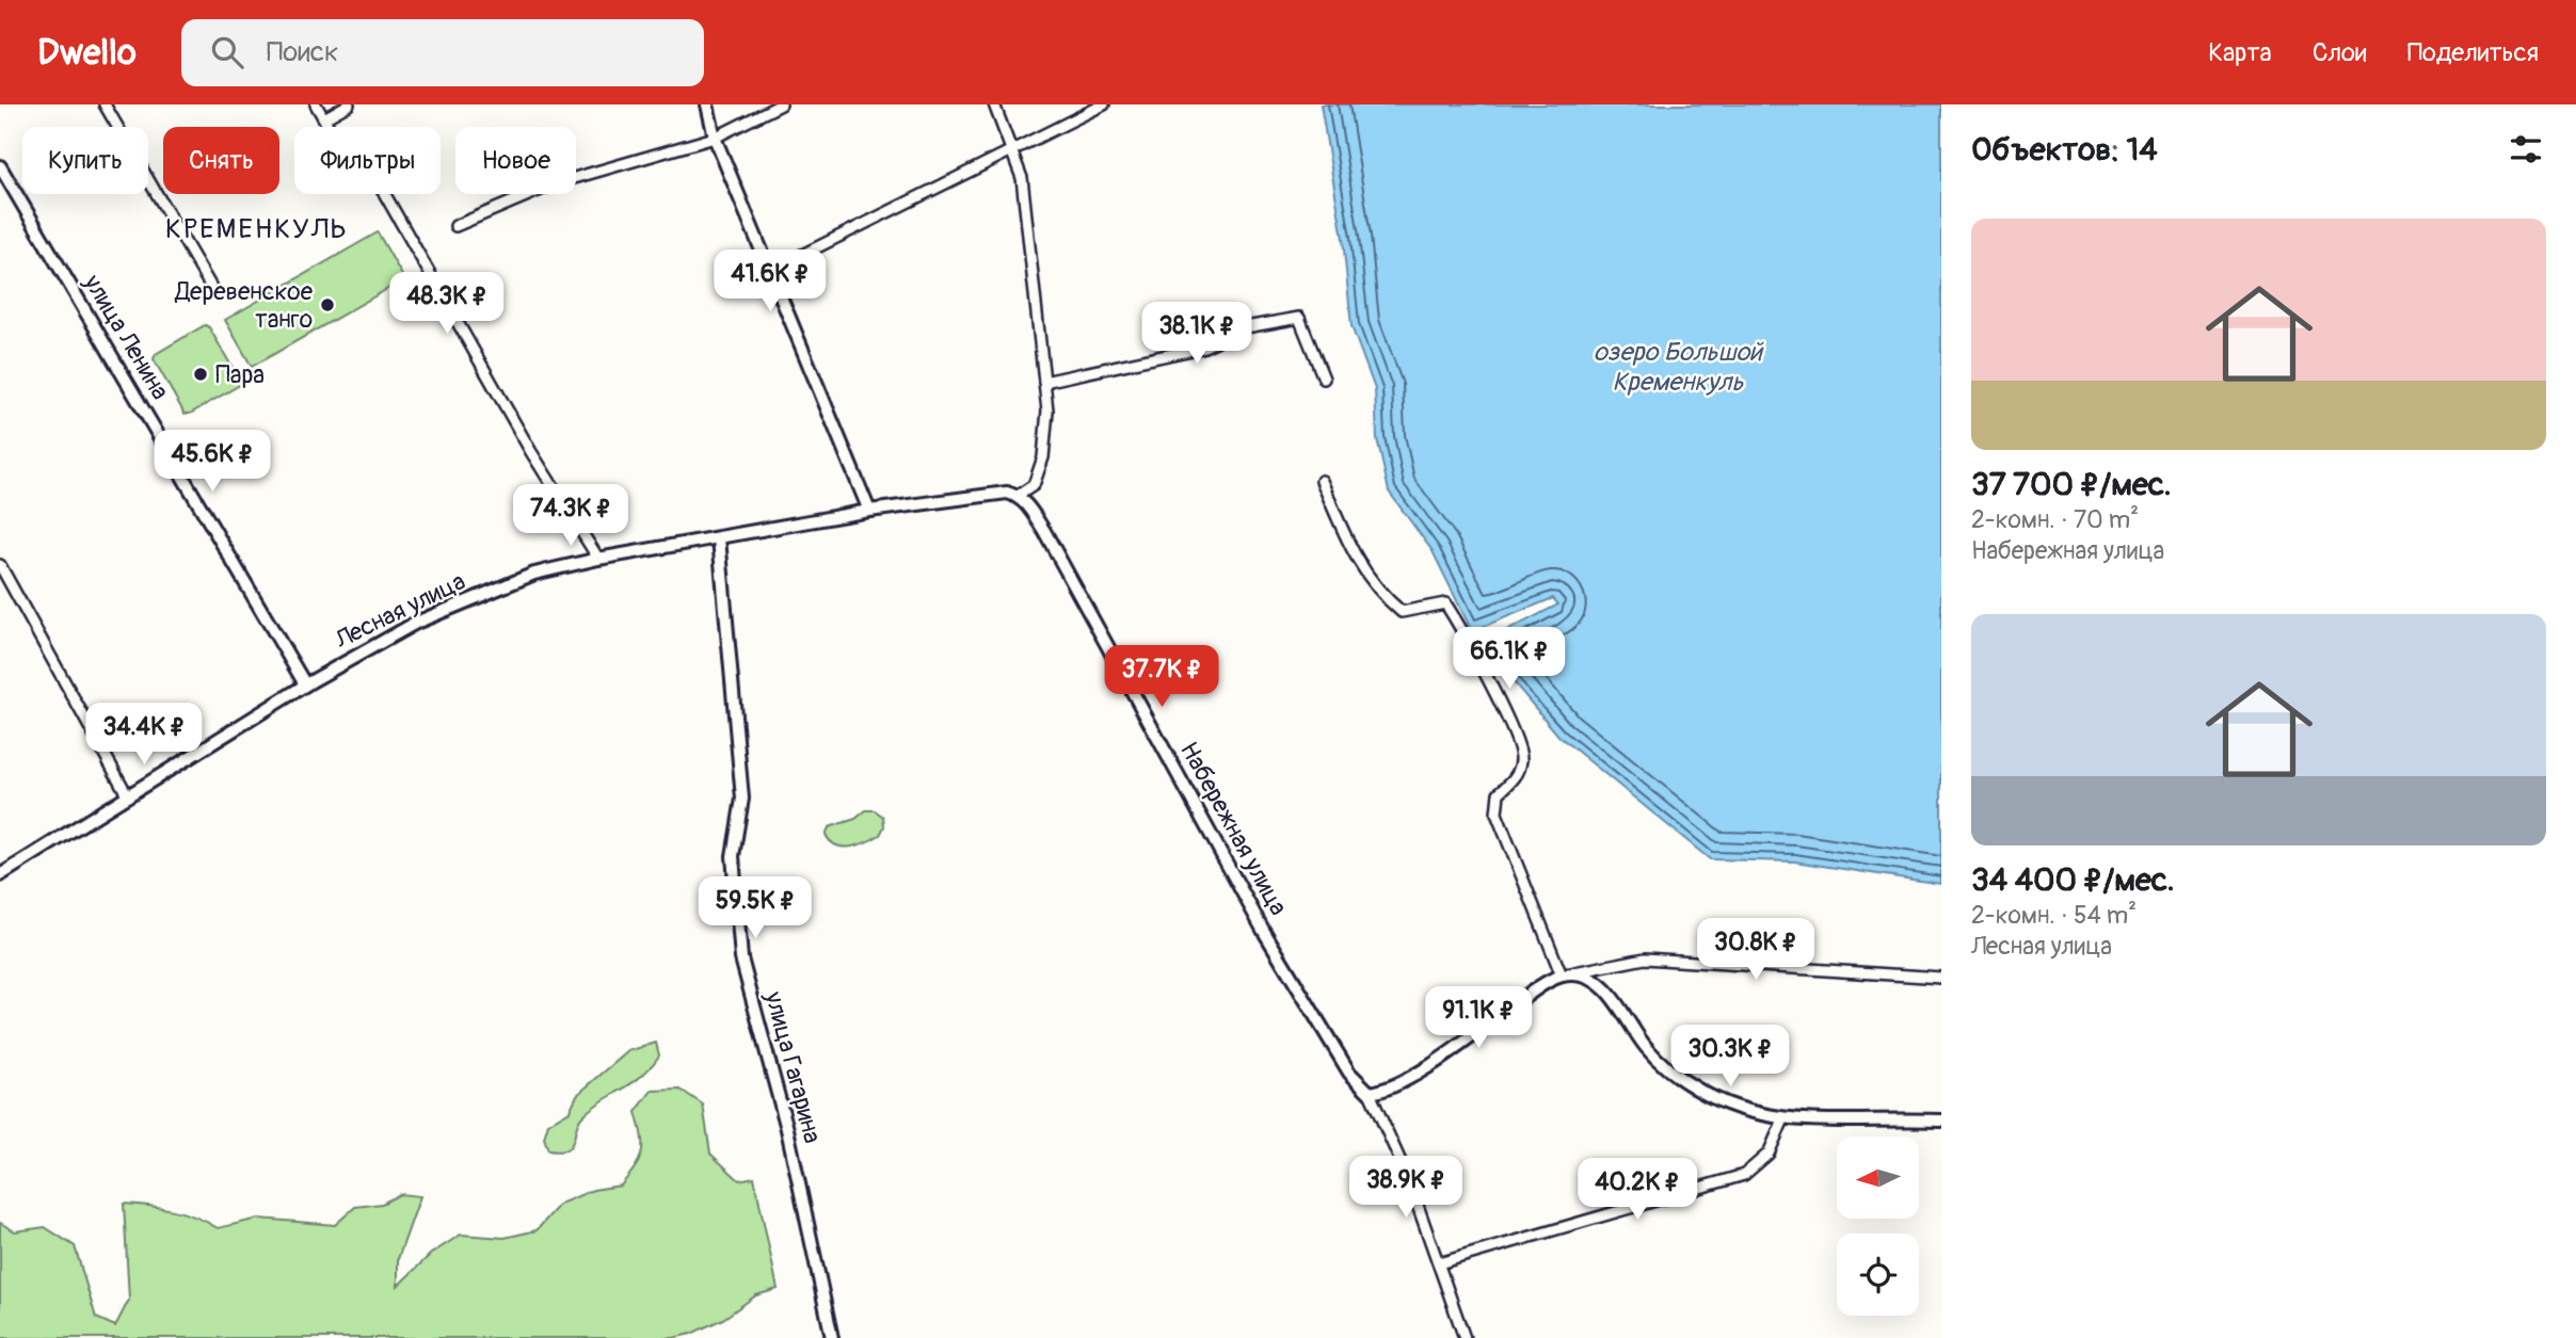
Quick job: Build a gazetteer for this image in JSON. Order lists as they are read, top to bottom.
{
  "streets": {
    "street": [
      "улица Ленина",
      "Лесная улица",
      "Набережная улица",
      "улица Гагарина"
    ]
  },
  "crossings": [
    ["улица Ленина", "Лесная улица"],
    ["Лесная улица", "улица Гагарина"]
  ],
  "districts": ["КРЕМЕНКУЛЬ"],
  "water": ["озеро Большой Кременкуль"],
  "places": ["Деревенское танго", "Пара"],
  "north": "left",
  "page": {
    "header": "Dwello",
    "search": "Поиск",
    "nav": ["Карта", "Слои", "Поделиться"],
    "heading": "Объектов: 14",
    "chip": [
      "Купить",
      "Снять",
      "Фильтры",
      "Новое"
    ],
    "list": [
      {
        "name": "37 700 ₽/мес.",
        "note": "2-комн. · 70 m² · Набережная улица"
      },
      {
        "name": "34 400 ₽/мес.",
        "note": "2-комн. · 54 m² · Лесная улица"
      }
    ],
    "price": [
      "41.6K ₽",
      "48.3K ₽",
      "38.1K ₽",
      "45.6K ₽",
      "74.3K ₽",
      "66.1K ₽",
      "37.7K ₽",
      "34.4K ₽",
      "59.5K ₽",
      "30.8K ₽",
      "91.1K ₽",
      "30.3K ₽",
      "38.9K ₽",
      "40.2K ₽"
    ]
  }
}
